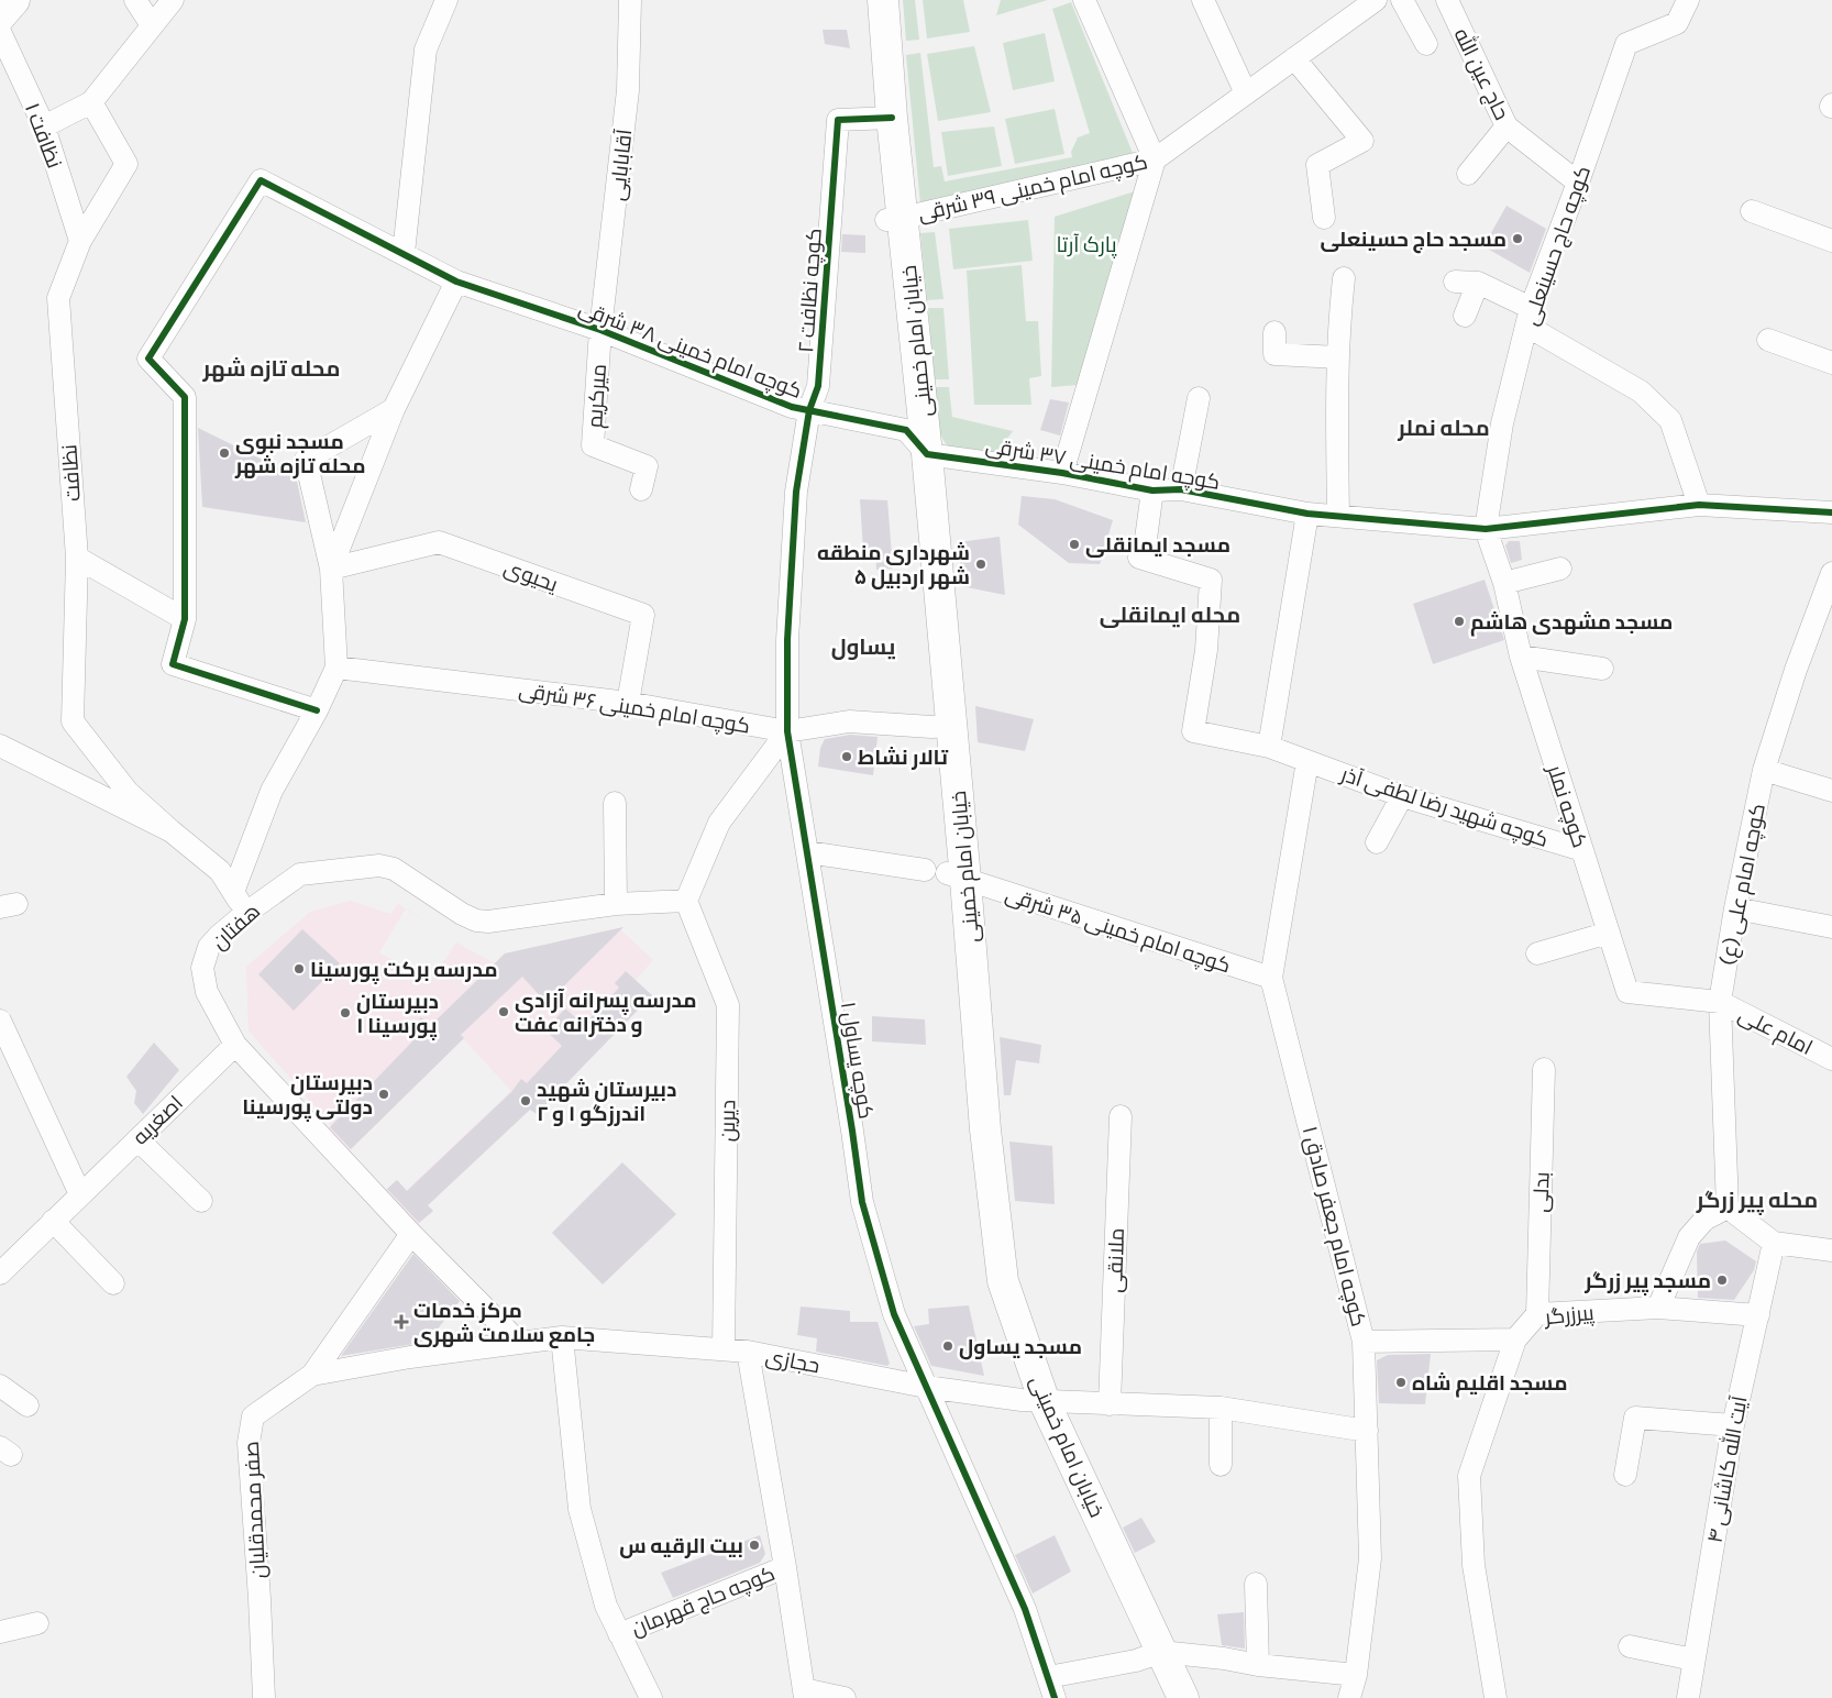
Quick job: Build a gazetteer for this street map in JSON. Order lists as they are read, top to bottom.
{
  "streets": {
    "main road": ["خیابان امام خمینی"],
    "street": [
      "حاج عین الله",
      "نظافت ۱",
      "آقابابایی",
      "کوچه امام خمینی ۳۹ شرقی",
      "کوچه حاج حسینعلی",
      "کوچه نظافت ۲",
      "کوچه امام خمینی ۳۸ شرقی",
      "میرکریم",
      "کوچه امام خمینی ۳۷ شرقی",
      "نظافت",
      "یحیوی",
      "کوچه امام خمینی ۳۶ شرقی",
      "کوچه شهید رضا لطفی آذر",
      "کوچه نملر",
      "کوچه امام علی (ع)",
      "هفتان",
      "کوچه امام خمینی ۳۵ شرقی",
      "امام علی",
      "کوچه یساول ۱",
      "اصغریه",
      "دیرین",
      "بدلی",
      "کوچه امام جعفر صادق ۱",
      "ملانقی",
      "پیرزرگر",
      "حجازی",
      "آیت الله کاشانی ۴",
      "صفر محمدقلیان",
      "کوچه حاج قهرمان"
    ]
  },
  "crossings": [
    ["حاج عین الله", "کوچه حاج حسینعلی"],
    ["نظافت ۱", "نظافت"],
    ["آقابابایی", "کوچه امام خمینی ۳۸ شرقی"],
    ["آقابابایی", "میرکریم"],
    ["کوچه امام خمینی ۳۹ شرقی", "خیابان امام خمینی"],
    ["کوچه حاج حسینعلی", "کوچه امام خمینی ۳۷ شرقی"],
    ["کوچه حاج حسینعلی", "کوچه نملر"],
    ["کوچه نظافت ۲", "خیابان امام خمینی"],
    ["کوچه نظافت ۲", "کوچه امام خمینی ۳۸ شرقی"],
    ["کوچه نظافت ۲", "کوچه امام خمینی ۳۶ شرقی"],
    ["کوچه نظافت ۲", "کوچه یساول ۱"],
    ["خیابان امام خمینی", "کوچه امام خمینی ۳۸ شرقی"],
    ["خیابان امام خمینی", "کوچه امام خمینی ۳۷ شرقی"],
    ["خیابان امام خمینی", "کوچه امام خمینی ۳۶ شرقی"],
    ["خیابان امام خمینی", "کوچه امام خمینی ۳۵ شرقی"],
    ["خیابان امام خمینی", "حجازی"],
    ["کوچه امام خمینی ۳۸ شرقی", "میرکریم"],
    ["کوچه امام خمینی ۳۸ شرقی", "کوچه امام خمینی ۳۷ شرقی"],
    ["کوچه امام خمینی ۳۷ شرقی", "کوچه شهید رضا لطفی آذر"],
    ["کوچه امام خمینی ۳۷ شرقی", "کوچه نملر"],
    ["یحیوی", "کوچه امام خمینی ۳۶ شرقی"],
    ["کوچه امام خمینی ۳۶ شرقی", "کوچه یساول ۱"],
    ["کوچه شهید رضا لطفی آذر", "کوچه نملر"],
    ["کوچه شهید رضا لطفی آذر", "کوچه امام جعفر صادق ۱"],
    ["کوچه نملر", "کوچه امام علی (ع)"],
    ["کوچه نملر", "امام علی"],
    ["کوچه امام علی (ع)", "امام علی"],
    ["هفتان", "اصغریه"],
    ["هفتان", "دیرین"],
    ["هفتان", "صفر محمدقلیان"],
    ["کوچه امام خمینی ۳۵ شرقی", "کوچه امام جعفر صادق ۱"],
    ["کوچه یساول ۱", "حجازی"],
    ["دیرین", "حجازی"],
    ["بدلی", "پیرزرگر"],
    ["کوچه امام جعفر صادق ۱", "حجازی"],
    ["ملانقی", "حجازی"],
    ["پیرزرگر", "آیت الله کاشانی ۴"],
    ["حجازی", "صفر محمدقلیان"]
  ],
  "districts": [
    "محله تازه شهر",
    "محله نملر",
    "محله ایمانقلی",
    "یساول",
    "محله پیر زرگر"
  ],
  "parks": ["پارک آرتا"],
  "places": {
    "other": [
      "مسجد حاج حسینعلی",
      "مسجد نبوی محله تازه شهر",
      "مسجد ایمانقلی",
      "شهرداری منطقه ۵ شهر اردبیل",
      "مسجد مشهدی هاشم",
      "تالار نشاط",
      "مدرسه برکت پورسینا",
      "مدرسه پسرانه آزادی و دخترانه عفت",
      "دبیرستان پورسینا ۱",
      "دبیرستان دولتی پورسینا",
      "دبیرستان شهید اندرزگو ۱ و ۲",
      "مسجد پیر زرگر",
      "مسجد یساول",
      "مسجد اقلیم شاه",
      "بیت الرقیه س"
    ],
    "health": ["مرکز خدمات جامع سلامت شهری"]
  }
}
